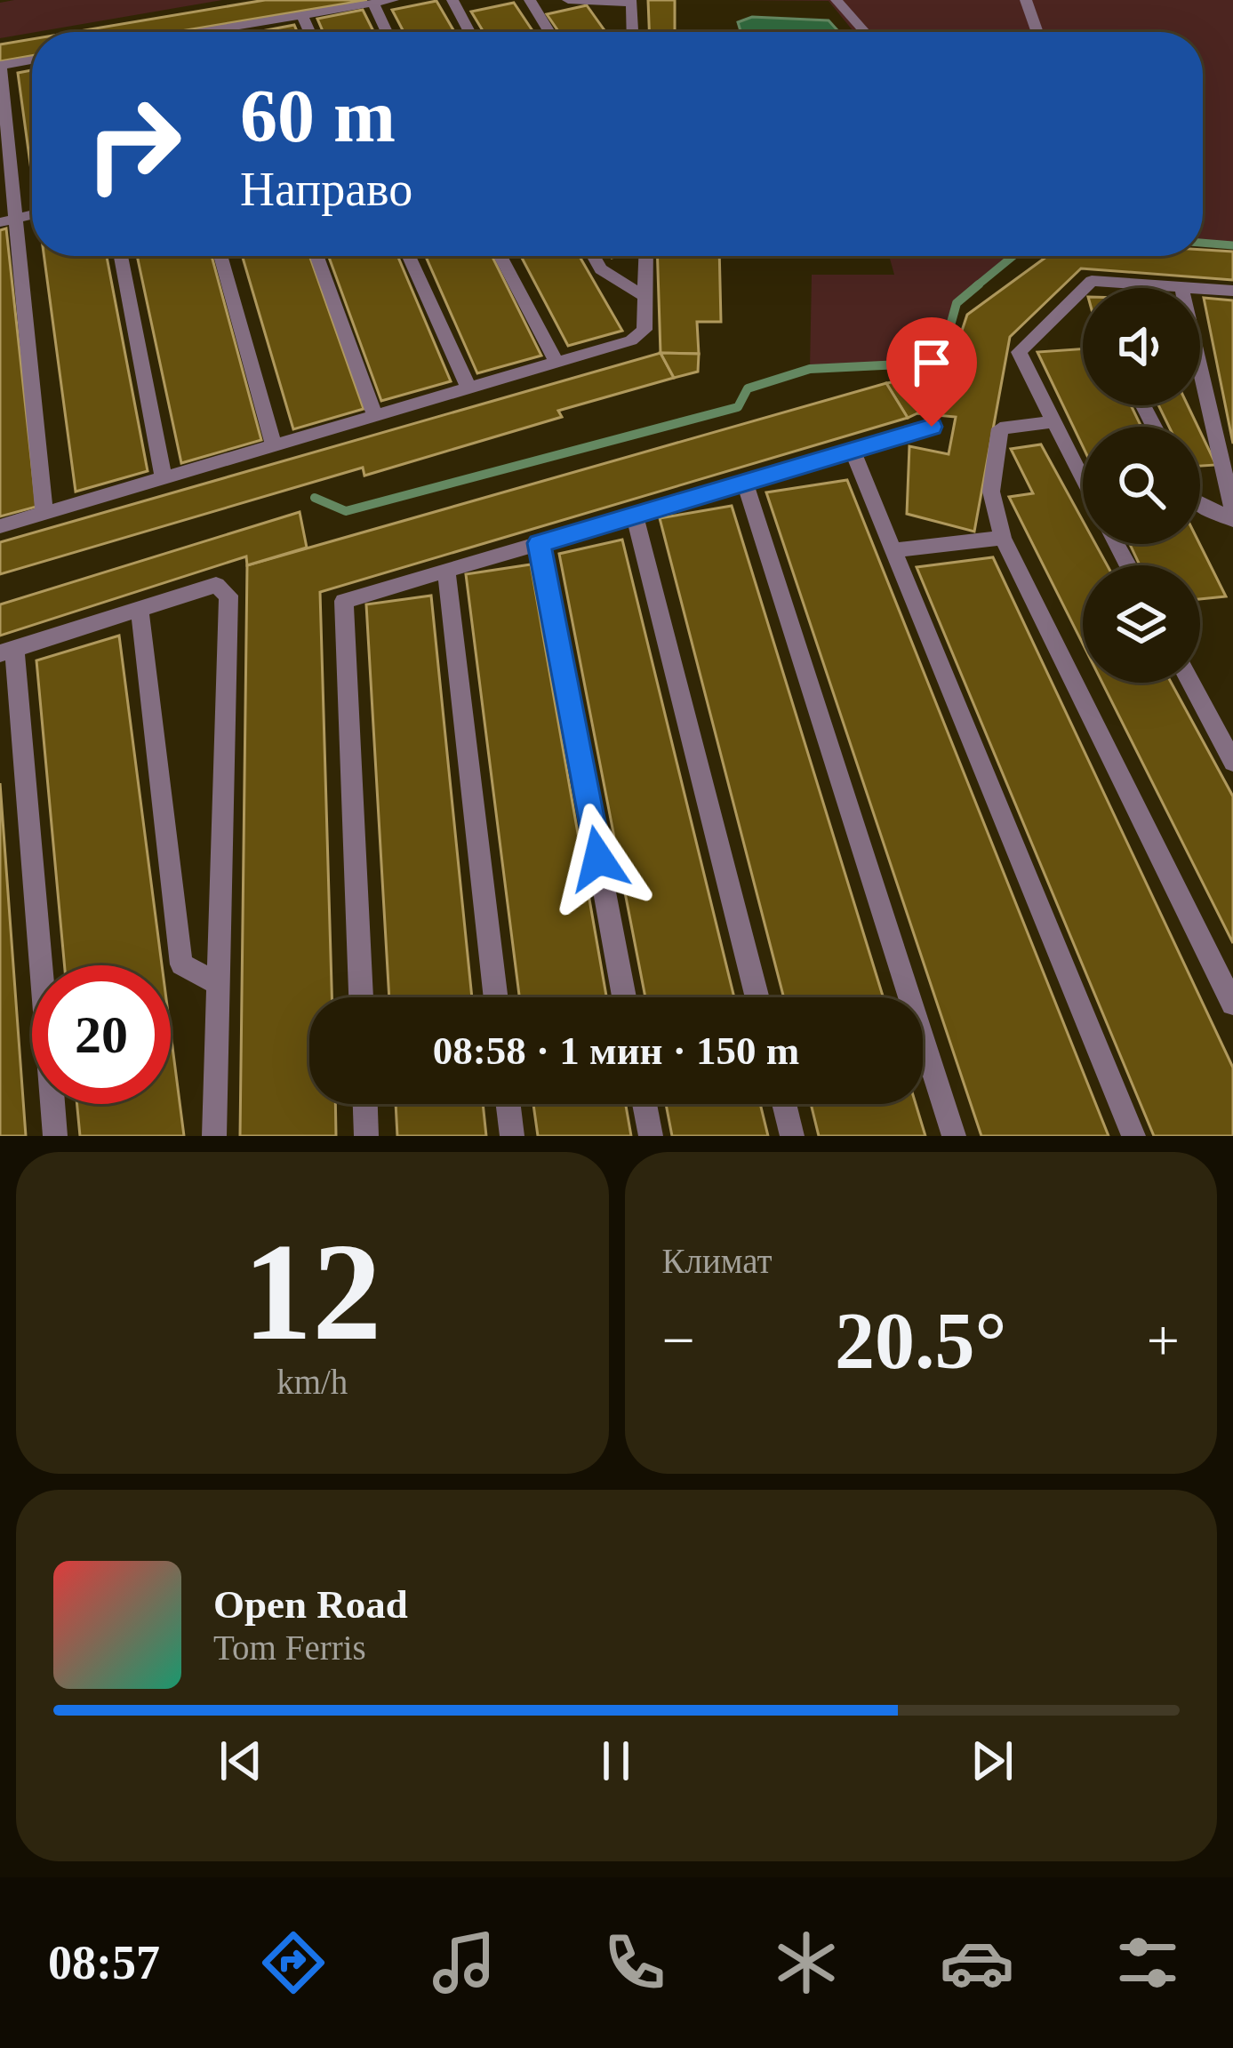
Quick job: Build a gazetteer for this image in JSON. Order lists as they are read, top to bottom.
{
  "page": {
    "turn": ["60 m", "Направо"],
    "limit": "20",
    "trip": "08:58 · 1 мин · 150 m",
    "tile": [
      ["12", "km/h"],
      "Климат"
    ],
    "heat": ["−", "20.5°", "+"],
    "song": ["Open Road", "Tom Ferris"],
    "tabs": "08:57"
  }
}
